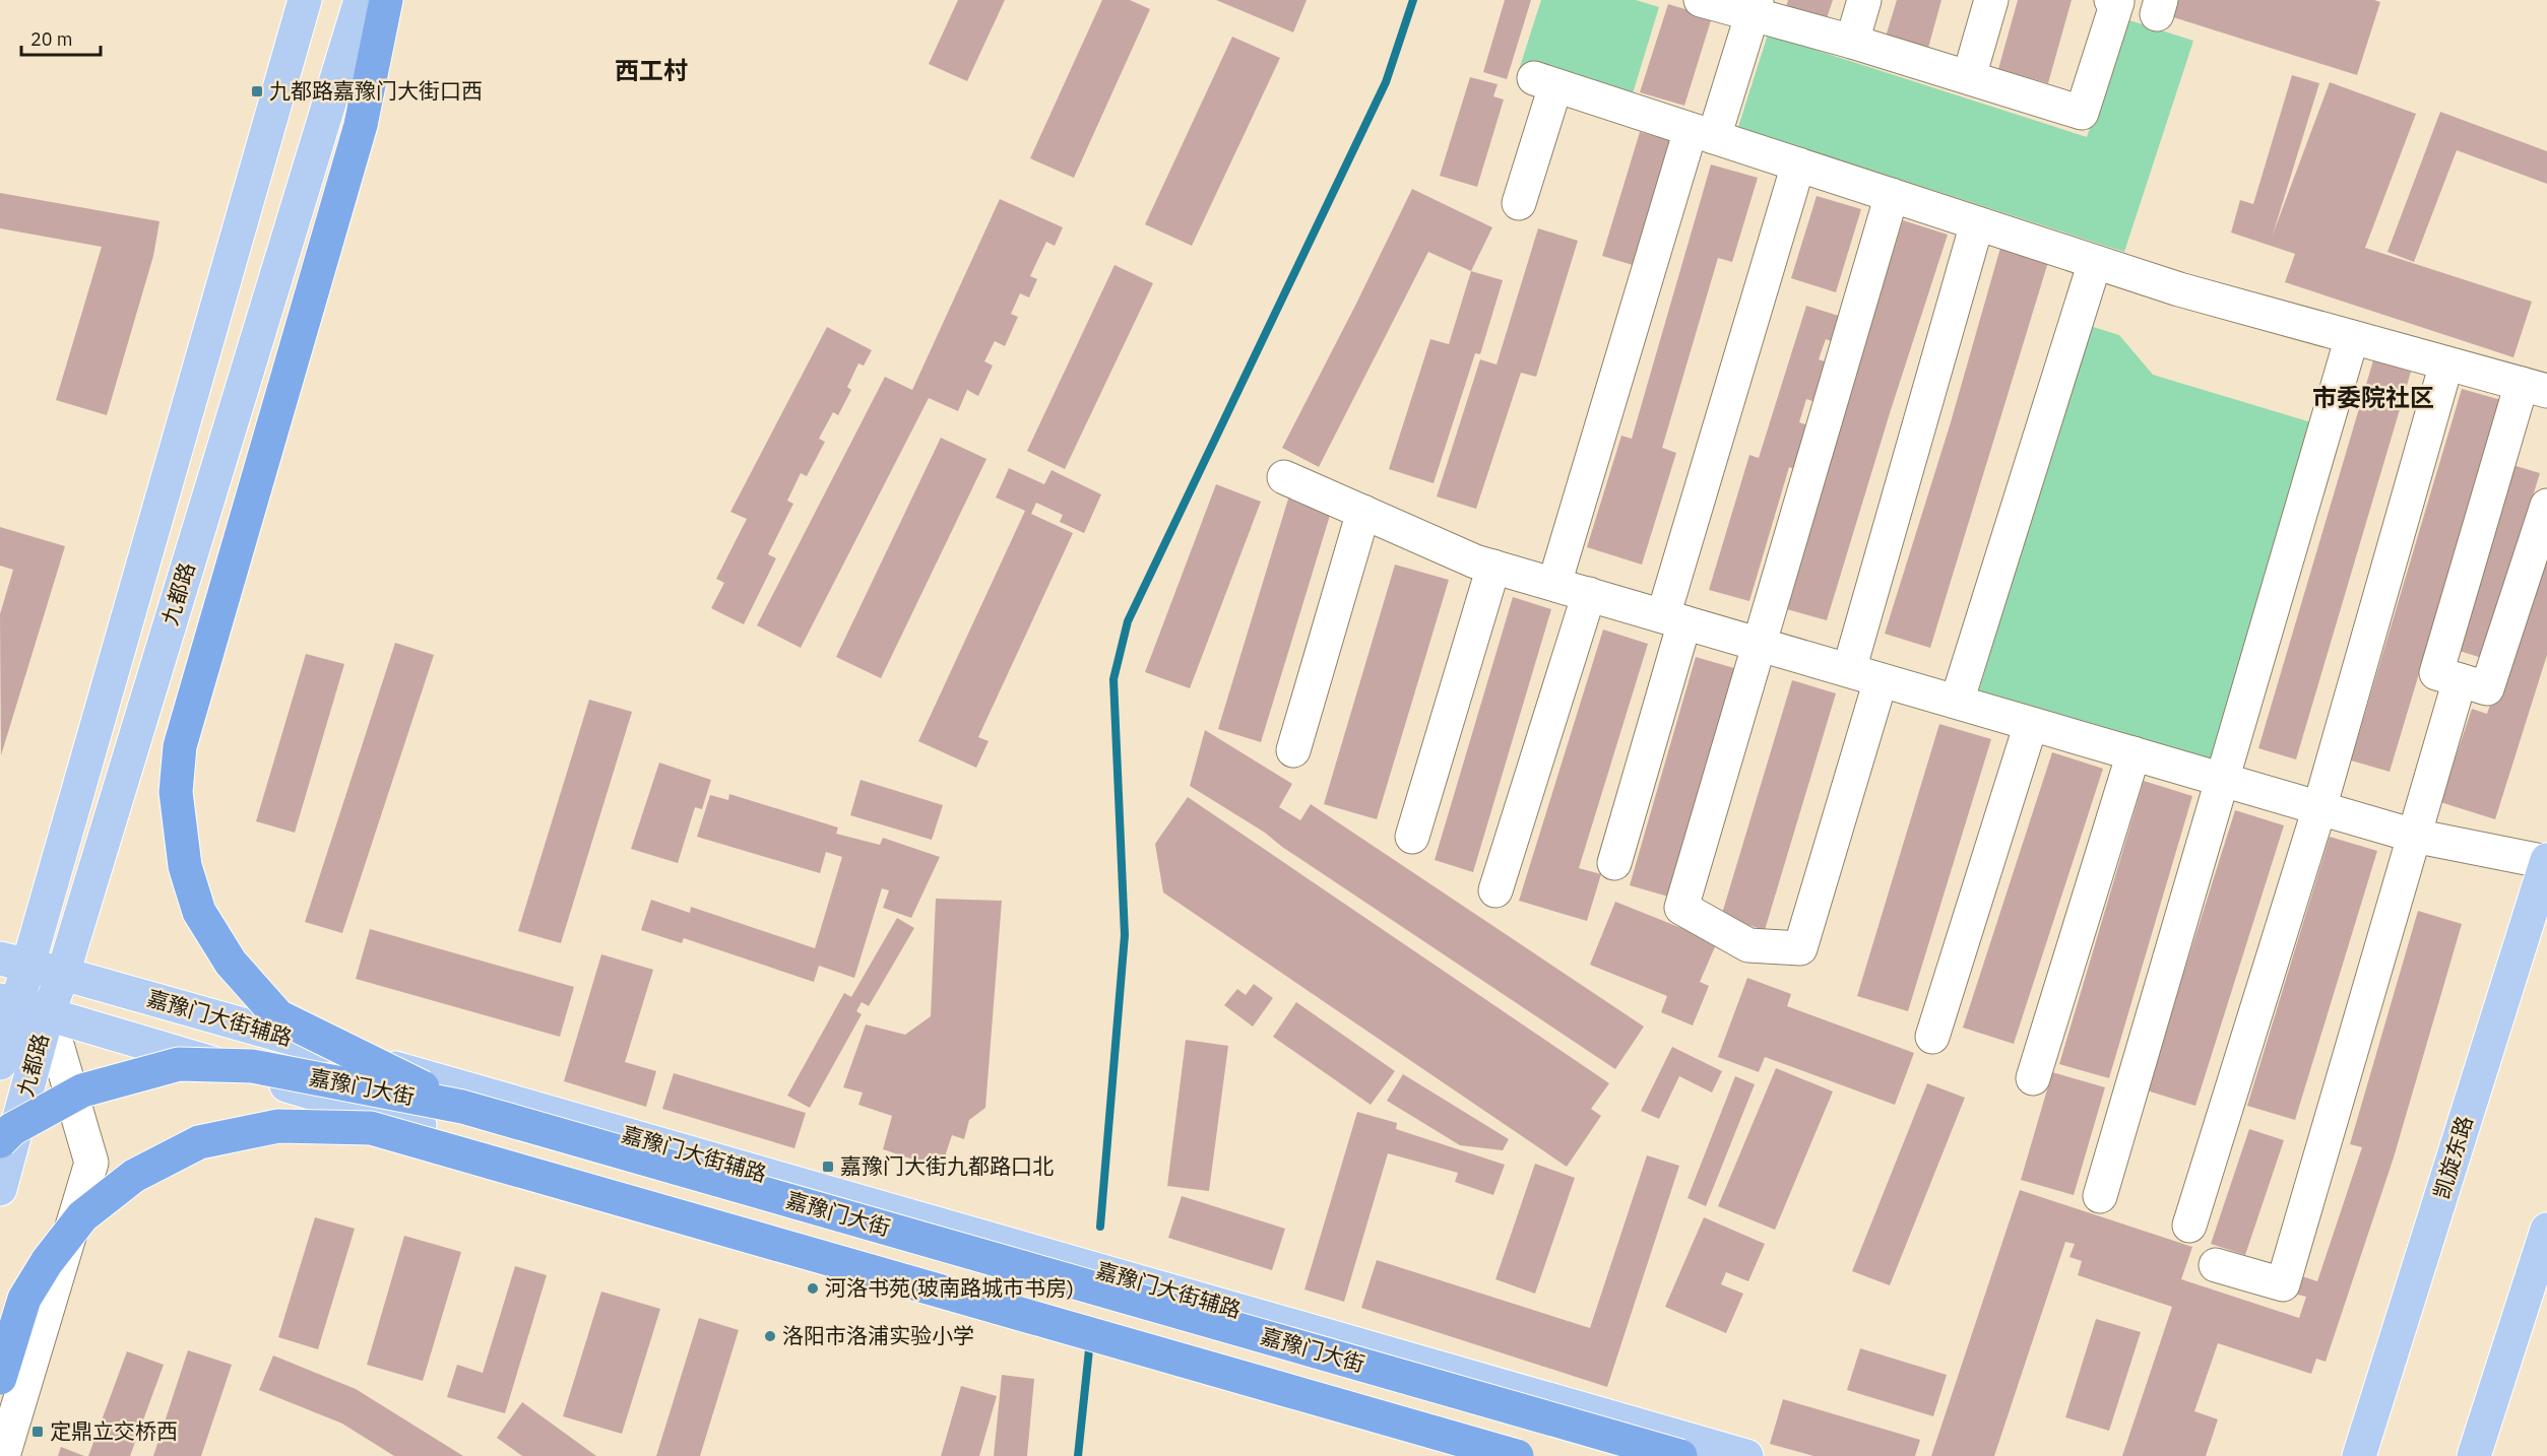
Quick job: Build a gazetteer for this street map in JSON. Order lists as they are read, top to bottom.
{
  "streets": {
    "highway": ["嘉豫门大街"],
    "main road": ["九都路", "嘉豫门大街辅路", "凯旋东路"]
  },
  "crossings": [
    ["九都路", "嘉豫门大街辅路"],
    ["嘉豫门大街辅路", "嘉豫门大街"]
  ],
  "districts": ["西工村", "市委院社区"],
  "places": {
    "transit": ["九都路嘉豫门大街口西", "嘉豫门大街九都路口北", "定鼎立交桥西"],
    "other": ["河洛书苑(玻南路城市书房)", "洛阳市洛浦实验小学"]
  },
  "scale_bar": "20 m"
}
